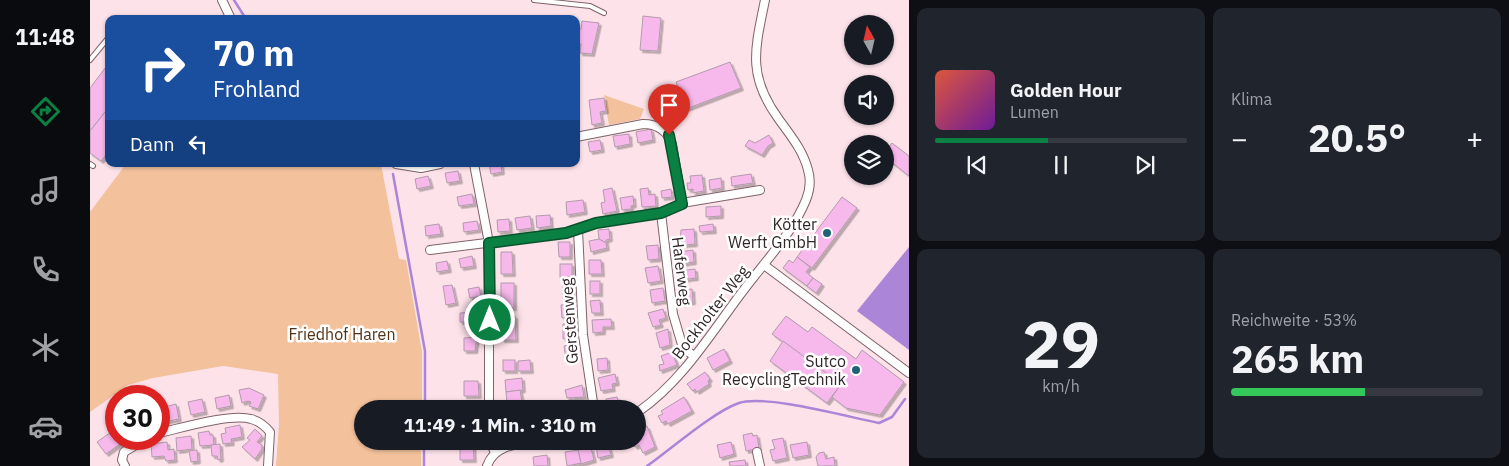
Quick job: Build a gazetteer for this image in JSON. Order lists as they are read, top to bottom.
{
  "streets": {
    "street": ["Haferweg", "Bockholter Weg", "Gerstenweg"]
  },
  "crossings": [
    ["Haferweg", "Bockholter Weg"]
  ],
  "parks": ["Friedhof Haren"],
  "places": ["Kötter Werft GmbH", "Sutco RecyclingTechnik"],
  "north": "top",
  "page": {
    "tabs": "11:48",
    "tile": [
      "Klima",
      ["29", "km/h"],
      ["Reichweite · 53%", "265 km"]
    ],
    "turn": ["70 m", "Frohland"],
    "song": ["Golden Hour", "Lumen"],
    "heat": ["−", "20.5°", "+"],
    "then": "Dann",
    "limit": "30",
    "trip": "11:49 · 1 Min. · 310 m"
  }
}
